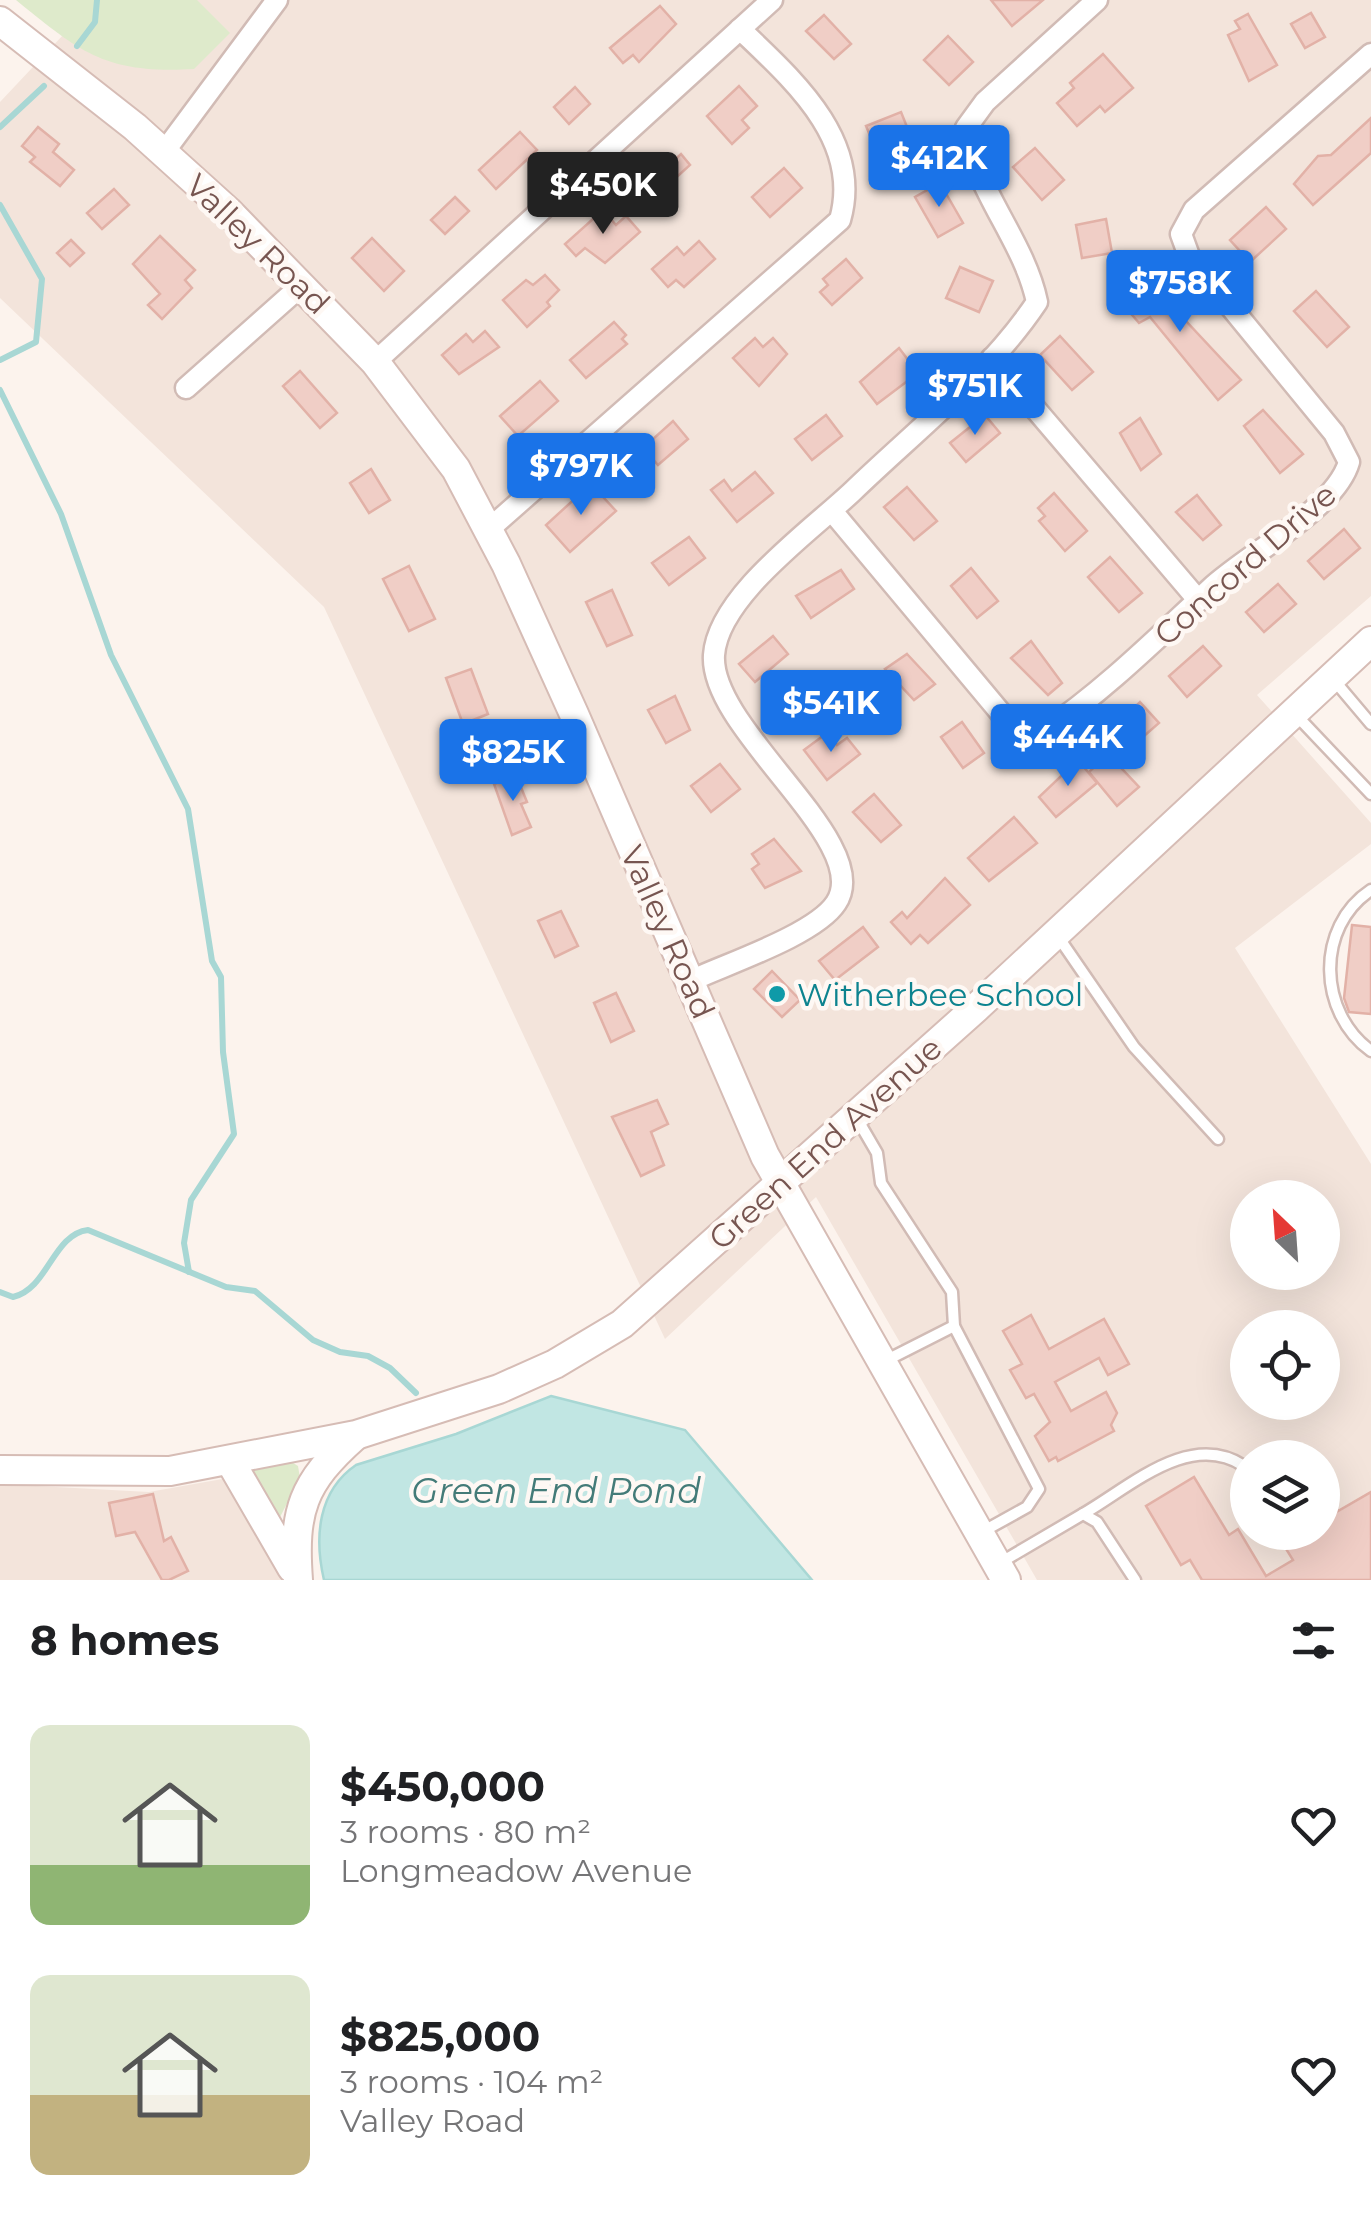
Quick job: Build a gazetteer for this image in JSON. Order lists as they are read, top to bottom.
{
  "streets": {
    "main road": ["Valley Road", "Green End Avenue"],
    "street": ["Concord Drive"]
  },
  "crossings": [
    ["Valley Road", "Green End Avenue"]
  ],
  "water": ["Green End Pond"],
  "places": ["Witherbee School"],
  "north": "top left",
  "page": {
    "price": [
      "$412K",
      "$450K",
      "$758K",
      "$751K",
      "$797K",
      "$541K",
      "$444K",
      "$825K"
    ],
    "heading": "8 homes",
    "list": [
      {
        "name": "$450,000",
        "note": "3 rooms · 80 m² · Longmeadow Avenue"
      },
      {
        "name": "$825,000",
        "note": "3 rooms · 104 m² · Valley Road"
      }
    ]
  }
}
